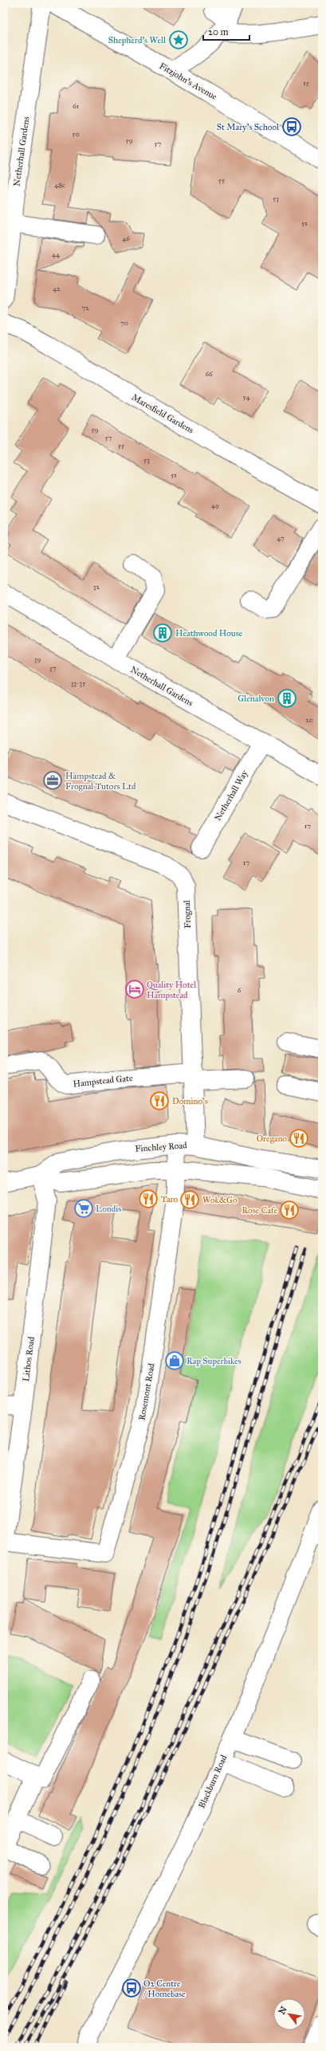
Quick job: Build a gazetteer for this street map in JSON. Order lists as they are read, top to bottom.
{
  "streets": {
    "main road": [
      "Fitzjohn's Avenue",
      "Netherhall Gardens",
      "Maresfield Gardens",
      "Netherhall Way",
      "Frognal",
      "Hampstead Gate",
      "Finchley Road",
      "Lithos Road",
      "Rosemont Road",
      "Blackburn Road"
    ]
  },
  "crossings": [
    ["Netherhall Gardens", "Netherhall Way"],
    ["Frognal", "Hampstead Gate"],
    ["Frognal", "Finchley Road"],
    ["Finchley Road", "Lithos Road"],
    ["Finchley Road", "Rosemont Road"],
    ["Lithos Road", "Rosemont Road"]
  ],
  "places": {
    "place": ["Shepherd's Well"],
    "bus stop": ["St Mary's School", "O2 Centre / Homebase"],
    "building": ["Heathwood House", "Glenalvon"],
    "office": ["Hampstead & Frognal Tutors Ltd"],
    "hotel": ["Quality Hotel Hampstead"],
    "restaurant": [
      "Domino's",
      "Oregano",
      "Taro",
      "Wok&Go",
      "Rose Cafe"
    ],
    "supermarket": ["Londis"],
    "shop": ["Rap Superbikes"]
  },
  "house_numbers": [
    "15",
    "61",
    "50",
    "59",
    "57",
    "55",
    "48c",
    "53",
    "51",
    "46",
    "44",
    "42",
    "72",
    "70",
    "66",
    "54",
    "59",
    "57",
    "55",
    "53",
    "51",
    "49",
    "47",
    "32",
    "39",
    "37",
    "33-35",
    "20",
    "17",
    "17",
    "6"
  ],
  "scale_bar": "20 m",
  "north": "top left"
}
